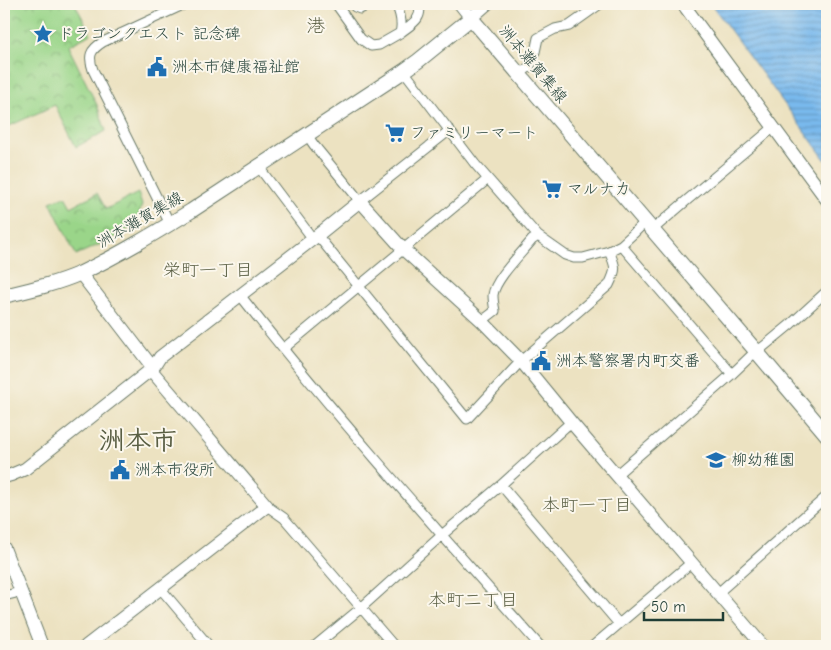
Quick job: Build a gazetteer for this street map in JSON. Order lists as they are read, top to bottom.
{
  "streets": {
    "main road": ["洲本灘賀集線"]
  },
  "districts": [
    "港",
    "栄町一丁目",
    "洲本市",
    "本町一丁目",
    "本町二丁目"
  ],
  "places": {
    "place": ["ドラゴンクエスト 記念碑"],
    "public building": ["洲本市健康福祉館", "洲本警察署内町交番", "洲本市役所"],
    "supermarket": ["ファミリーマート", "マルナカ"],
    "school or university": ["柳幼稚園"]
  },
  "scale_bar": "50 m"
}
